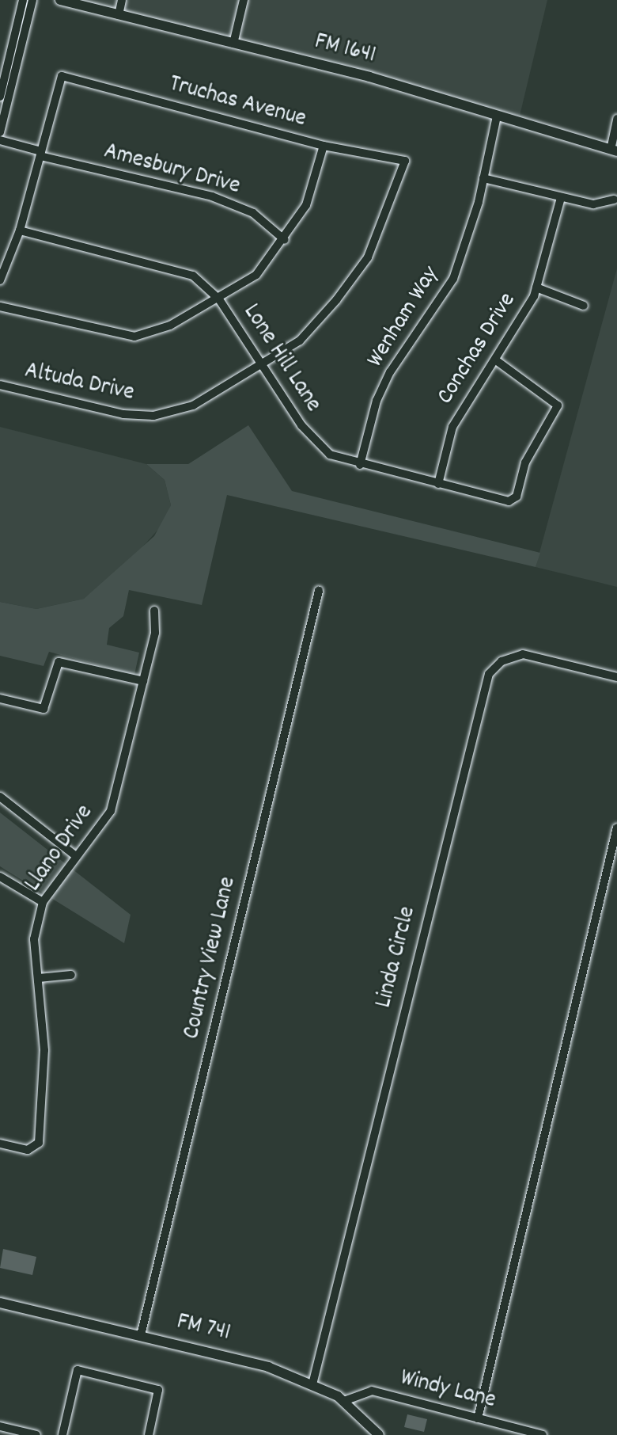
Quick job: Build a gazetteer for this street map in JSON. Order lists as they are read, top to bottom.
{
  "streets": {
    "main road": ["FM 1641", "FM 741"],
    "street": [
      "Truchas Avenue",
      "Amesbury Drive",
      "Wenham Way",
      "Conchas Drive",
      "Lone Hill Lane",
      "Altuda Drive",
      "Llano Drive",
      "Linda Circle",
      "Country View Lane",
      "Windy Lane"
    ]
  },
  "crossings": [
    ["FM 1641", "Wenham Way"],
    ["Truchas Avenue", "Amesbury Drive"],
    ["Truchas Avenue", "Altuda Drive"],
    ["Wenham Way", "Lone Hill Lane"],
    ["Conchas Drive", "Lone Hill Lane"],
    ["Lone Hill Lane", "Altuda Drive"],
    ["Linda Circle", "FM 741"],
    ["Country View Lane", "FM 741"],
    ["FM 741", "Windy Lane"]
  ]
}
